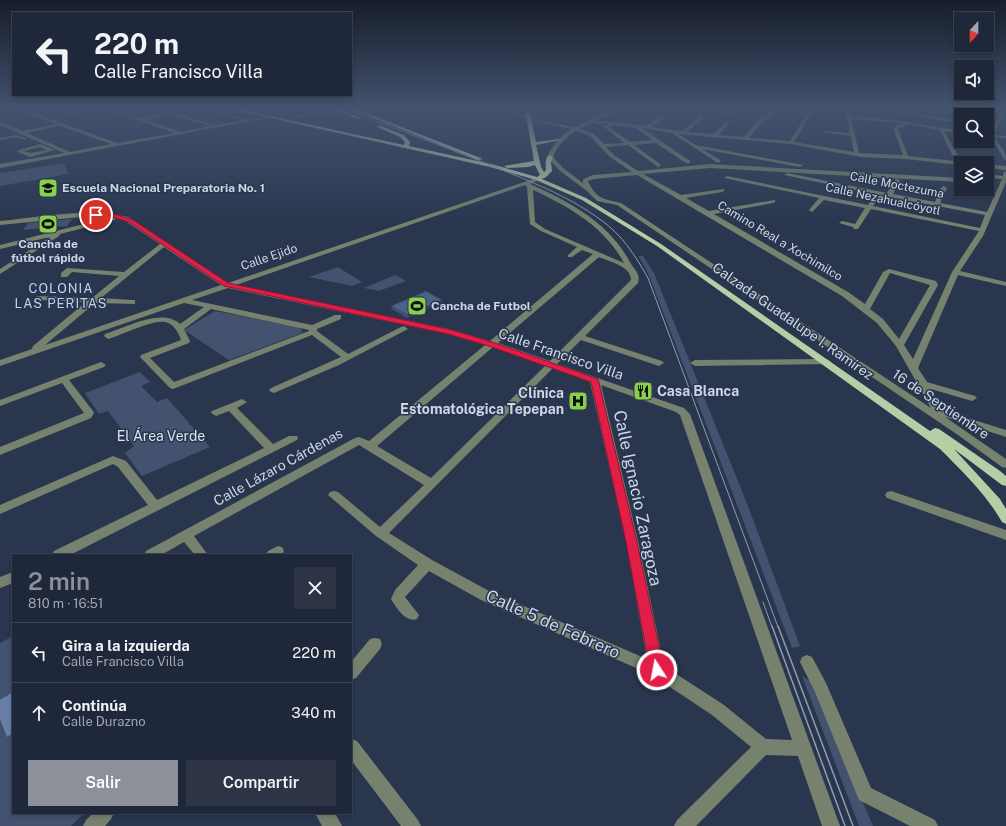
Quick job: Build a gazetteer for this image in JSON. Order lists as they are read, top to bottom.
{
  "streets": {
    "main road": ["Calzada Guadalupe I. Ramírez"],
    "street": [
      "Calle Moctezuma",
      "Calle Nezahualcóyotl",
      "Camino Real a Xochimilco",
      "Calle Ejido",
      "Calle Francisco Villa",
      "16 de Septiembre",
      "Calle Lázaro Cárdenas",
      "Calle Ignacio Zaragoza",
      "Calle 5 de Febrero"
    ]
  },
  "crossings": [
    ["Calle Moctezuma", "Calle Nezahualcóyotl"],
    ["Camino Real a Xochimilco", "16 de Septiembre"],
    ["Calle Ejido", "Calzada Guadalupe I. Ramírez"],
    ["Calle Ejido", "Calle Francisco Villa"],
    ["Calzada Guadalupe I. Ramírez", "16 de Septiembre"],
    ["Calle Francisco Villa", "Calle Ignacio Zaragoza"],
    ["Calle Ignacio Zaragoza", "Calle 5 de Febrero"]
  ],
  "districts": ["COLONIA LAS PERITAS"],
  "parks": ["El Área Verde"],
  "places": {
    "school or university": ["Escuela Nacional Preparatoria No. 1"],
    "sports": ["Cancha de fútbol rápido", "Cancha de Futbol"],
    "restaurant": ["Casa Blanca"],
    "hospital": ["Clínica Estomatológica Tepepan"]
  },
  "north": "bottom",
  "page": {
    "turn": ["220 m", "Calle Francisco Villa"],
    "heading": ["2 min", "810 m · 16:51"],
    "list": [
      {
        "name": "Gira a la izquierda",
        "note": "Calle Francisco Villa",
        "value": "220 m"
      },
      {
        "name": "Continúa",
        "note": "Calle Durazno",
        "value": "340 m"
      }
    ],
    "buttons": ["Salir", "Compartir"]
  }
}
